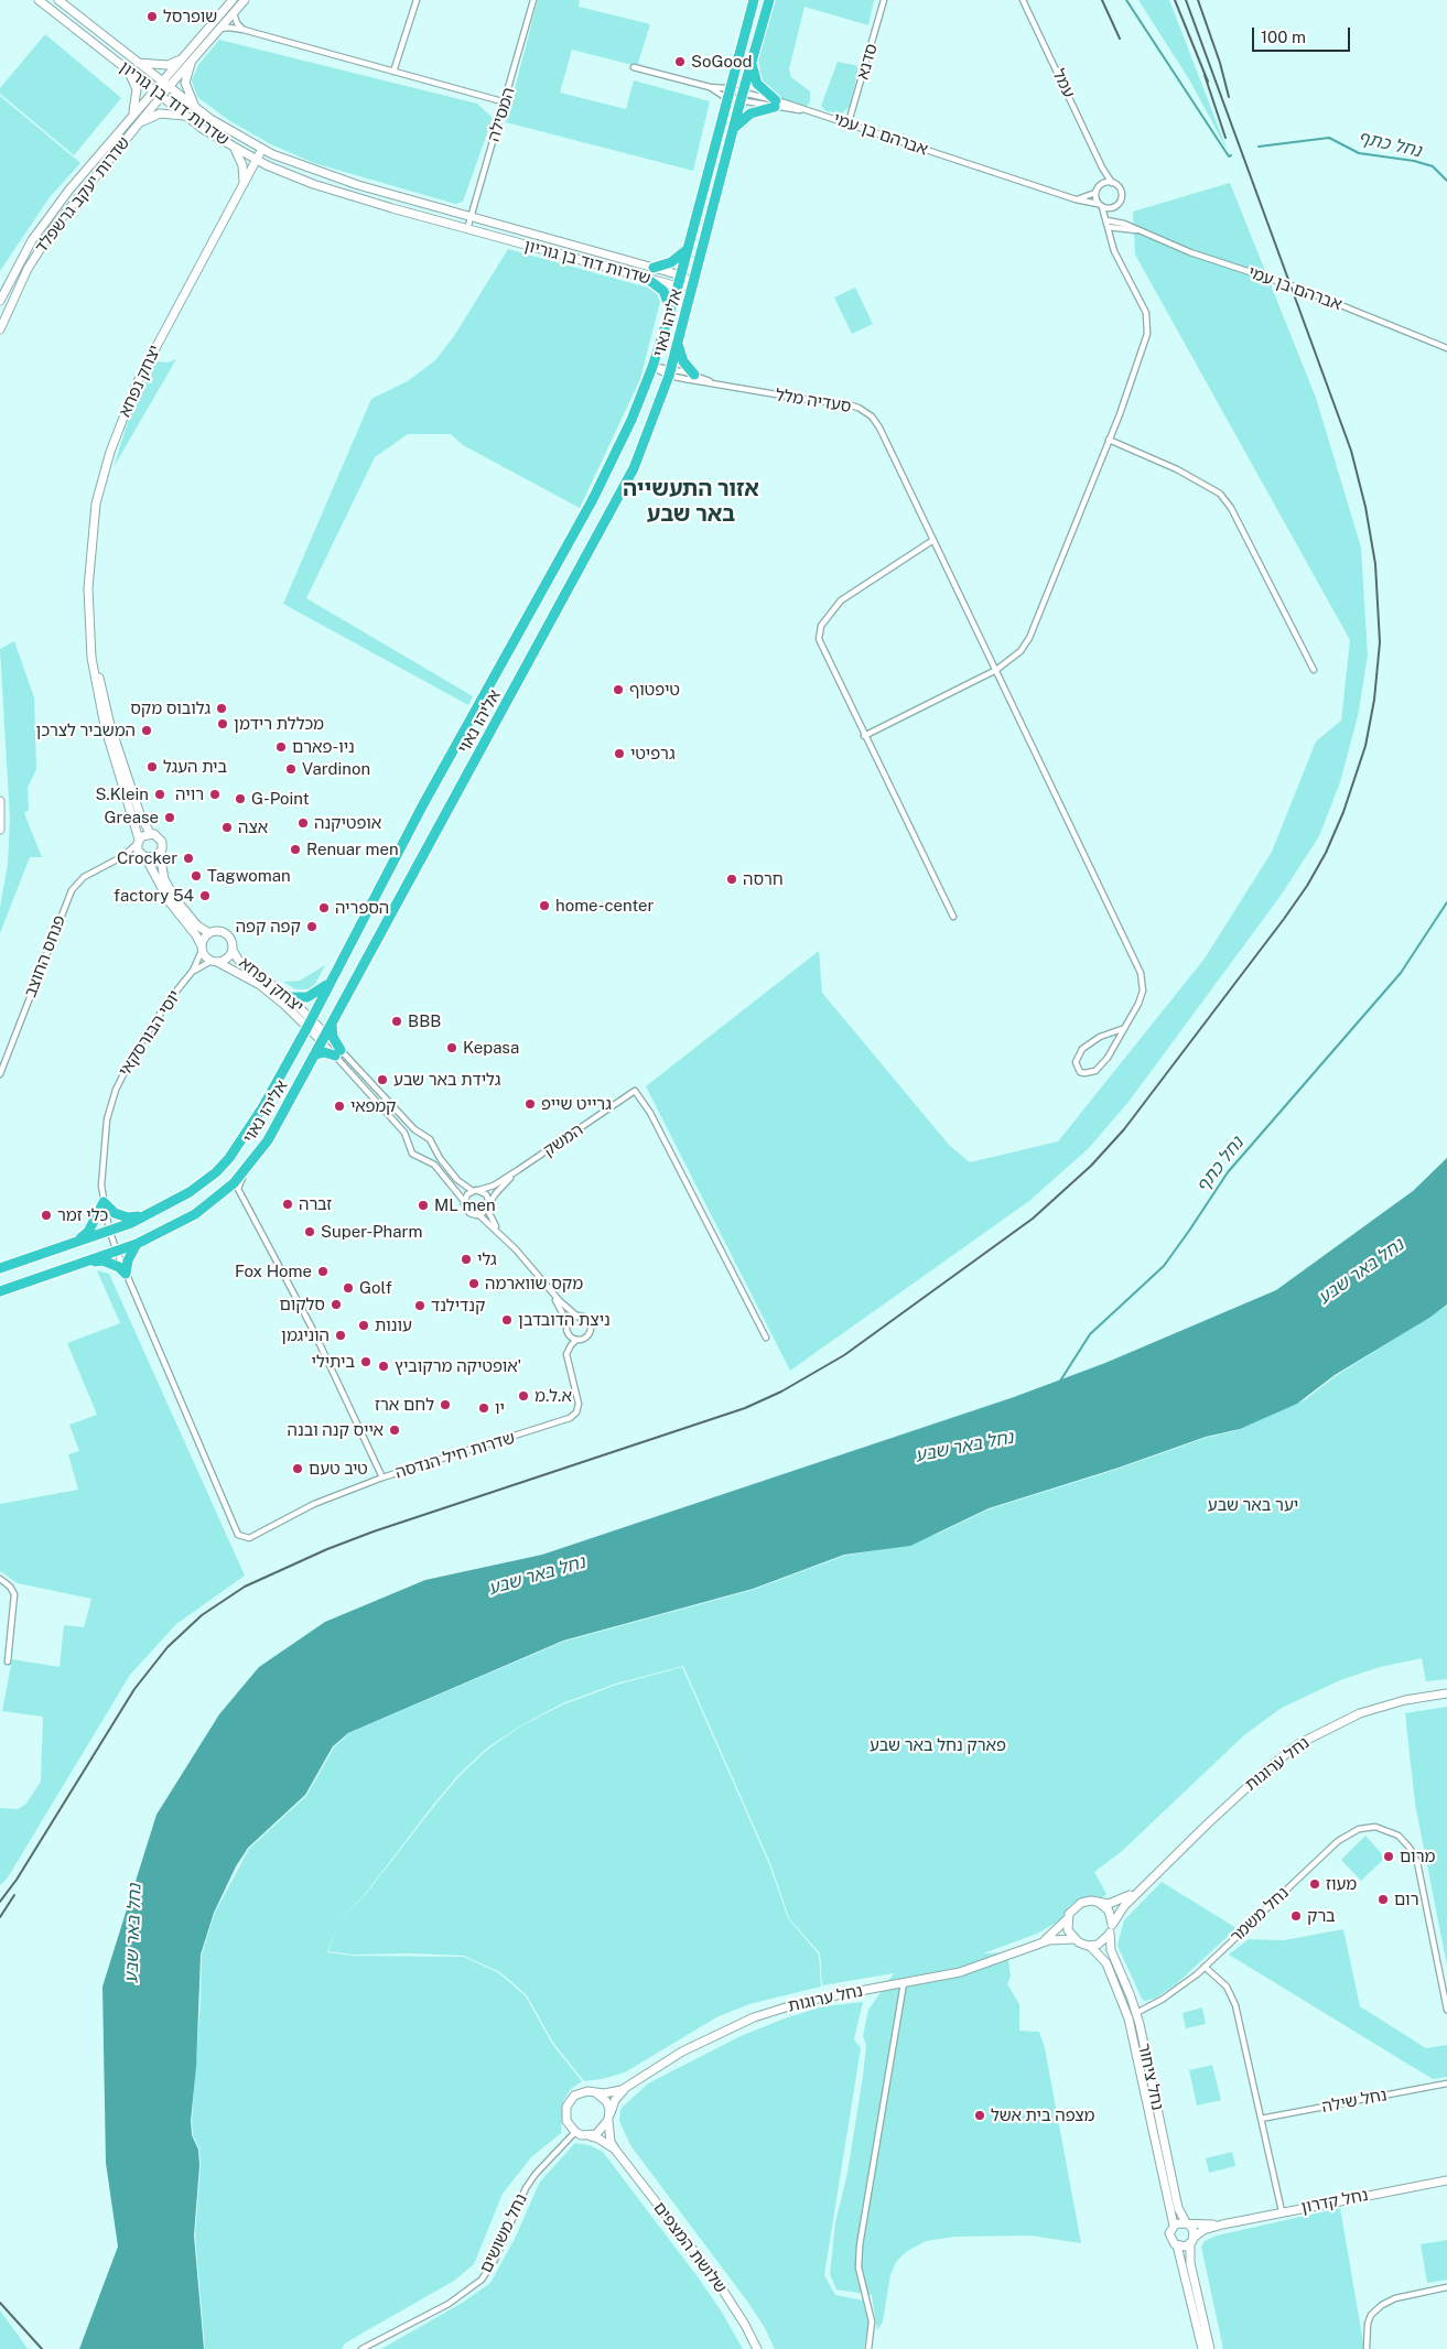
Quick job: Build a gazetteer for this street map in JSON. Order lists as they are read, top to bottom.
{
  "streets": {
    "highway": ["אליהו נאוי"],
    "street": [
      "סדנא",
      "עמל",
      "שדרות דוד בן גוריון",
      "המסילה",
      "אברהם בן עמי",
      "שדרות יעקב גרשפלד",
      "יצחק נפחא",
      "סעדיה מלל",
      "פנחס החוצב",
      "יוסי הבורסקאי",
      "המשק",
      "שדרות חיל הנדסה",
      "נחל ערוגות",
      "נחל משמר",
      "נחל ציחור",
      "נחל שילה",
      "נחל קדרון",
      "נחל משושים",
      "שלושת המצפים"
    ]
  },
  "crossings": [
    ["סדנא", "אברהם בן עמי"],
    ["עמל", "אברהם בן עמי"],
    ["שדרות דוד בן גוריון", "המסילה"],
    ["שדרות דוד בן גוריון", "שדרות יעקב גרשפלד"],
    ["שדרות דוד בן גוריון", "אליהו נאוי"],
    ["שדרות דוד בן גוריון", "יצחק נפחא"],
    ["אברהם בן עמי", "אליהו נאוי"],
    ["אליהו נאוי", "יצחק נפחא"],
    ["אליהו נאוי", "סעדיה מלל"],
    ["אליהו נאוי", "יוסי הבורסקאי"],
    ["יצחק נפחא", "פנחס החוצב"],
    ["יצחק נפחא", "יוסי הבורסקאי"],
    ["יוסי הבורסקאי", "שדרות חיל הנדסה"],
    ["נחל ערוגות", "נחל ציחור"],
    ["נחל ערוגות", "נחל משושים"],
    ["נחל ערוגות", "שלושת המצפים"],
    ["נחל משמר", "נחל ציחור"],
    ["נחל ציחור", "נחל קדרון"],
    ["נחל משושים", "שלושת המצפים"]
  ],
  "districts": ["אזור התעשייה באר שבע"],
  "water": ["נחל כתף", "נחל באר שבע"],
  "parks": ["יער באר שבע", "פארק נחל באר שבע"],
  "places": [
    "שופרסל",
    "SoGood",
    "טיפטוף",
    "גלובוס מקס",
    "מכללת רידמן",
    "המשביר לצרכן",
    "ניו-פארם",
    "גרפיטי",
    "בית העגל",
    "Vardinon",
    "S.Klein",
    "רויה",
    "G-Point",
    "Grease",
    "אופטיקנה",
    "אצה",
    "Renuar men",
    "Crocker",
    "Tagwoman",
    "חרסה",
    "factory 54",
    "home-center",
    "הספריה",
    "קפה קפה",
    "BBB",
    "Kepasa",
    "גלידת באר שבע",
    "גרייט שייפ",
    "קמפאי",
    "זברה",
    "ML men",
    "כלי זמר",
    "Super-Pharm",
    "גלי",
    "Fox Home",
    "מקס שווארמה",
    "Golf",
    "סלקום",
    "קנדילנד",
    "ניצת הדובדבן",
    "עונות",
    "הוניגמן",
    "ביתילי",
    "אופטיקה מרקוביץ'",
    "א.ל.מ",
    "לחם ארז",
    "יו",
    "אייס קנה ובנה",
    "טיב טעם",
    "מרום",
    "מעוז",
    "רום",
    "ברק",
    "מצפה בית אשל"
  ],
  "scale_bar": "100 m"
}
